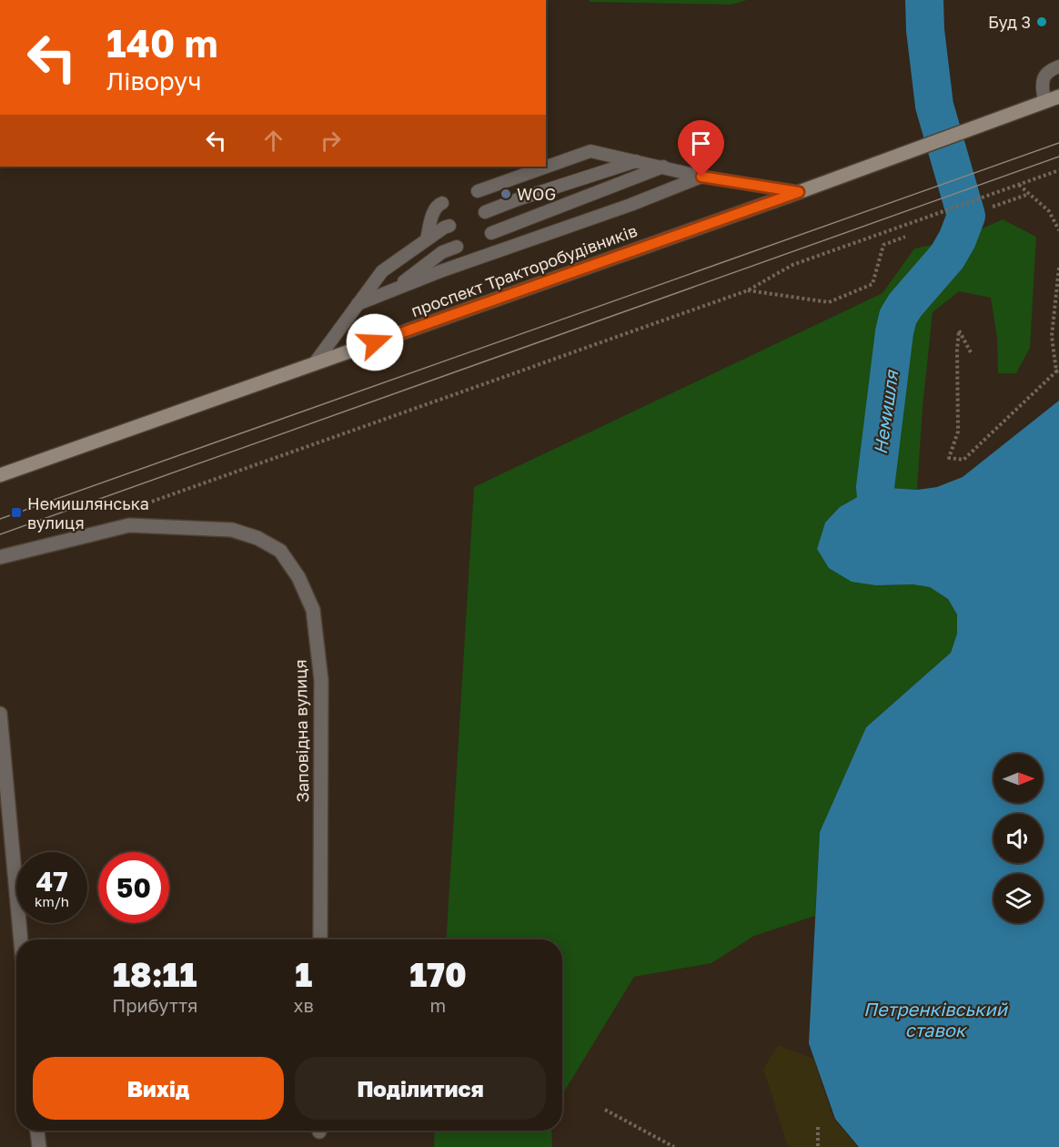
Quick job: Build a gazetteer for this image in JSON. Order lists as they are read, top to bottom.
{
  "streets": {
    "main road": ["проспект Тракторобудівників"],
    "street": ["Заповідна вулиця"]
  },
  "water": ["Немишля", "Петренківський ставок"],
  "places": {
    "other": ["Буд 3", "WOG"],
    "transit": ["Немишлянська вулиця"]
  },
  "north": "right",
  "page": {
    "turn": ["140 m", "Ліворуч"],
    "speed": "47 km/h",
    "limit": "50",
    "eta": [
      "18:11",
      "Прибуття",
      "1",
      "хв",
      "170",
      "m"
    ],
    "buttons": ["Вихід", "Поділитися"]
  }
}
